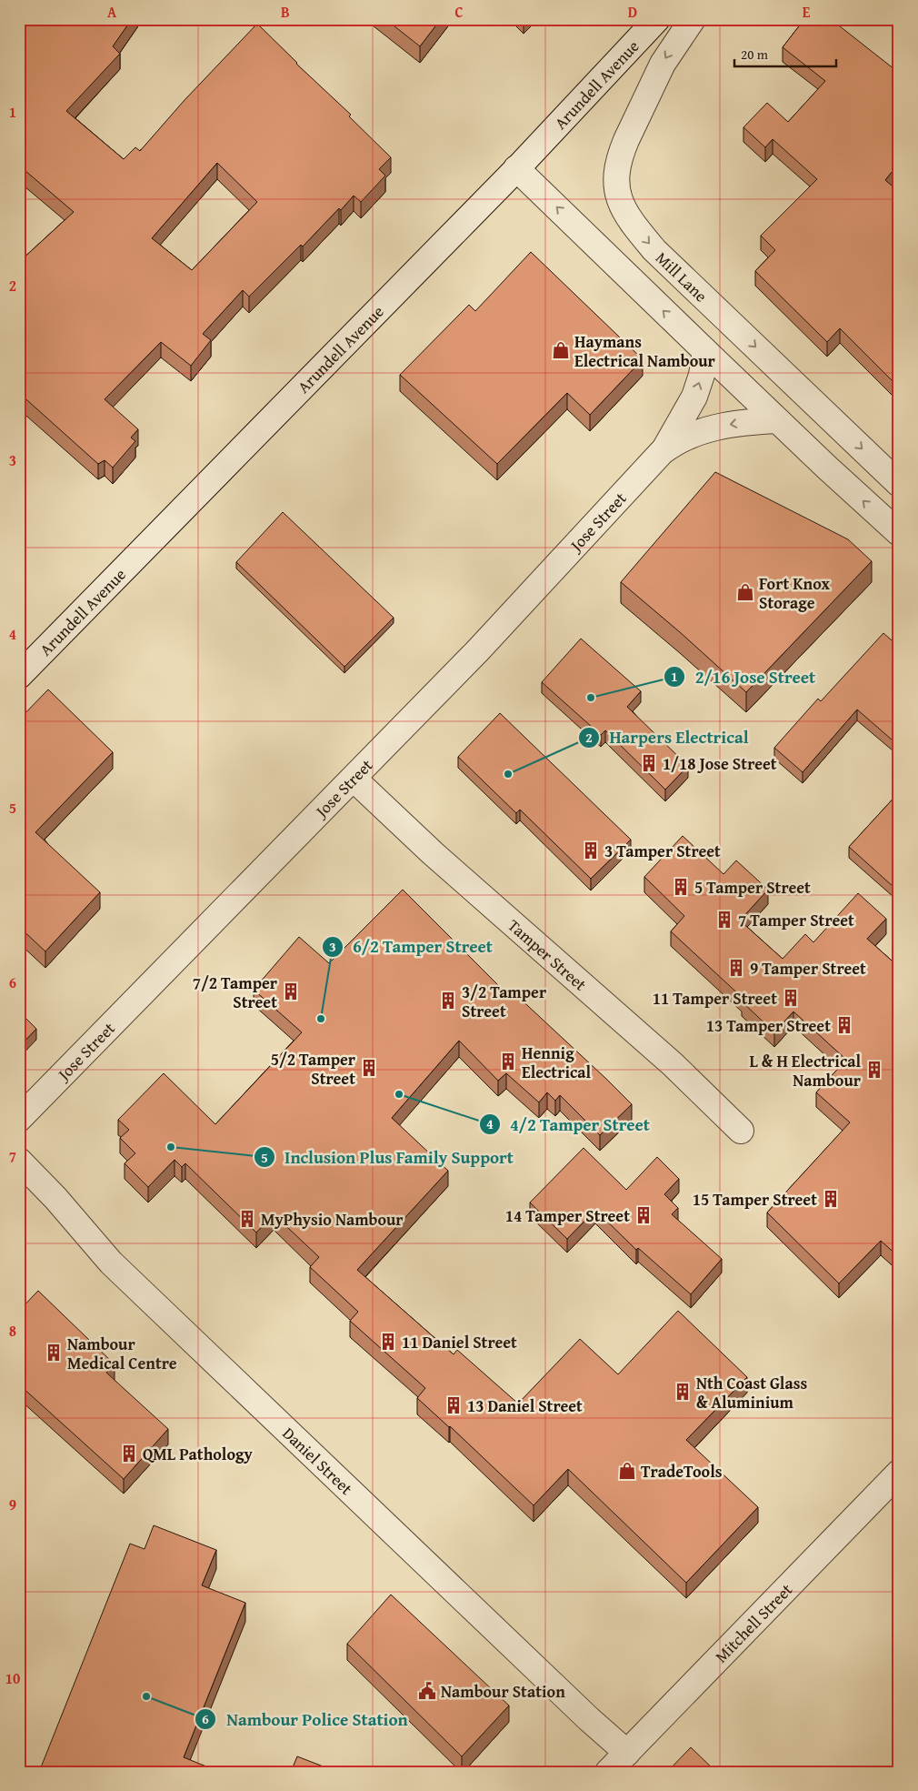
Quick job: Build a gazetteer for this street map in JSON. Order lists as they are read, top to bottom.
{
  "streets": {
    "street": [
      "Arundell Avenue",
      "Mill Lane",
      "Jose Street",
      "Tamper Street",
      "Daniel Street",
      "Mitchell Street"
    ]
  },
  "crossings": [
    ["Jose Street", "Tamper Street"],
    ["Daniel Street", "Mitchell Street"]
  ],
  "places": {
    "shop": ["Haymans Electrical Nambour", "Fort Knox Storage", "TradeTools"],
    "other": [
      "2/16 Jose Street",
      "Harpers Electrical",
      "6/2 Tamper Street",
      "4/2 Tamper Street",
      "Inclusion Plus Family Support",
      "Nambour Police Station"
    ],
    "building": [
      "1/18 Jose Street",
      "3 Tamper Street",
      "5 Tamper Street",
      "7 Tamper Street",
      "9 Tamper Street",
      "7/2 Tamper Street",
      "11 Tamper Street",
      "3/2 Tamper Street",
      "13 Tamper Street",
      "Hennig Electrical",
      "5/2 Tamper Street",
      "L & H Electrical Nambour",
      "15 Tamper Street",
      "14 Tamper Street",
      "MyPhysio Nambour",
      "11 Daniel Street",
      "Nambour Medical Centre",
      "Nth Coast Glass & Aluminium",
      "13 Daniel Street",
      "QML Pathology"
    ],
    "public building": ["Nambour Station"]
  },
  "scale_bar": "20 m",
  "grid": {
    "columns": [
      "A",
      "B",
      "C",
      "D",
      "E"
    ],
    "rows": [
      "1",
      "2",
      "3",
      "4",
      "5",
      "6",
      "7",
      "8",
      "9",
      "10"
    ]
  }
}
